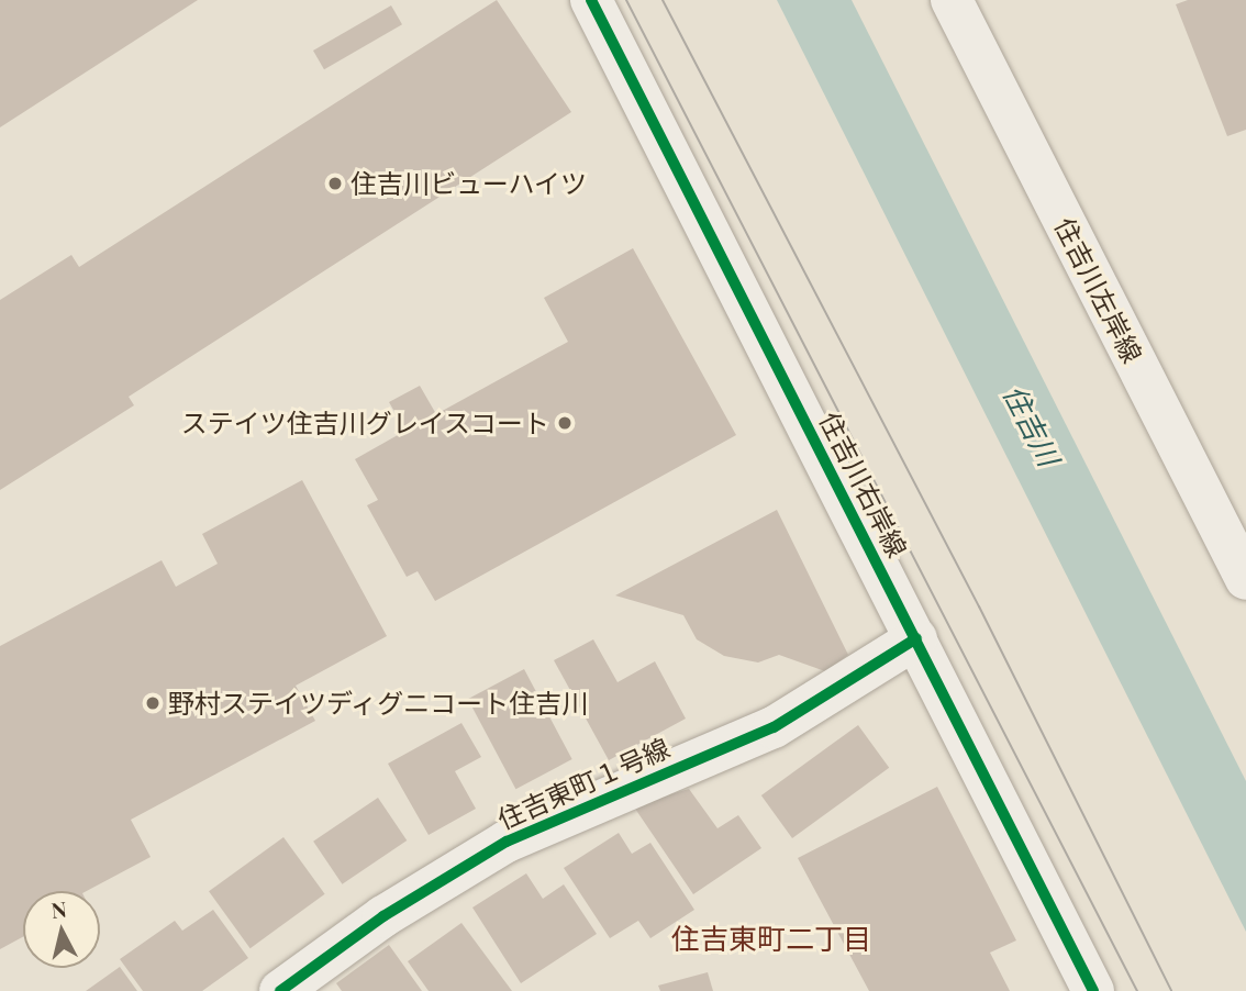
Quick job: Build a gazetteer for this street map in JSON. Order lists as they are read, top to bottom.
{
  "streets": {
    "street": ["住吉川左岸線", "住吉川右岸線", "住吉東町１号線"]
  },
  "crossings": [
    ["住吉川右岸線", "住吉東町１号線"]
  ],
  "districts": ["住吉東町二丁目"],
  "water": ["住吉川"],
  "places": ["住吉川ビューハイツ", "ステイツ住吉川グレイスコート", "野村ステイツディグニコート住吉川"],
  "north": "top"
}
